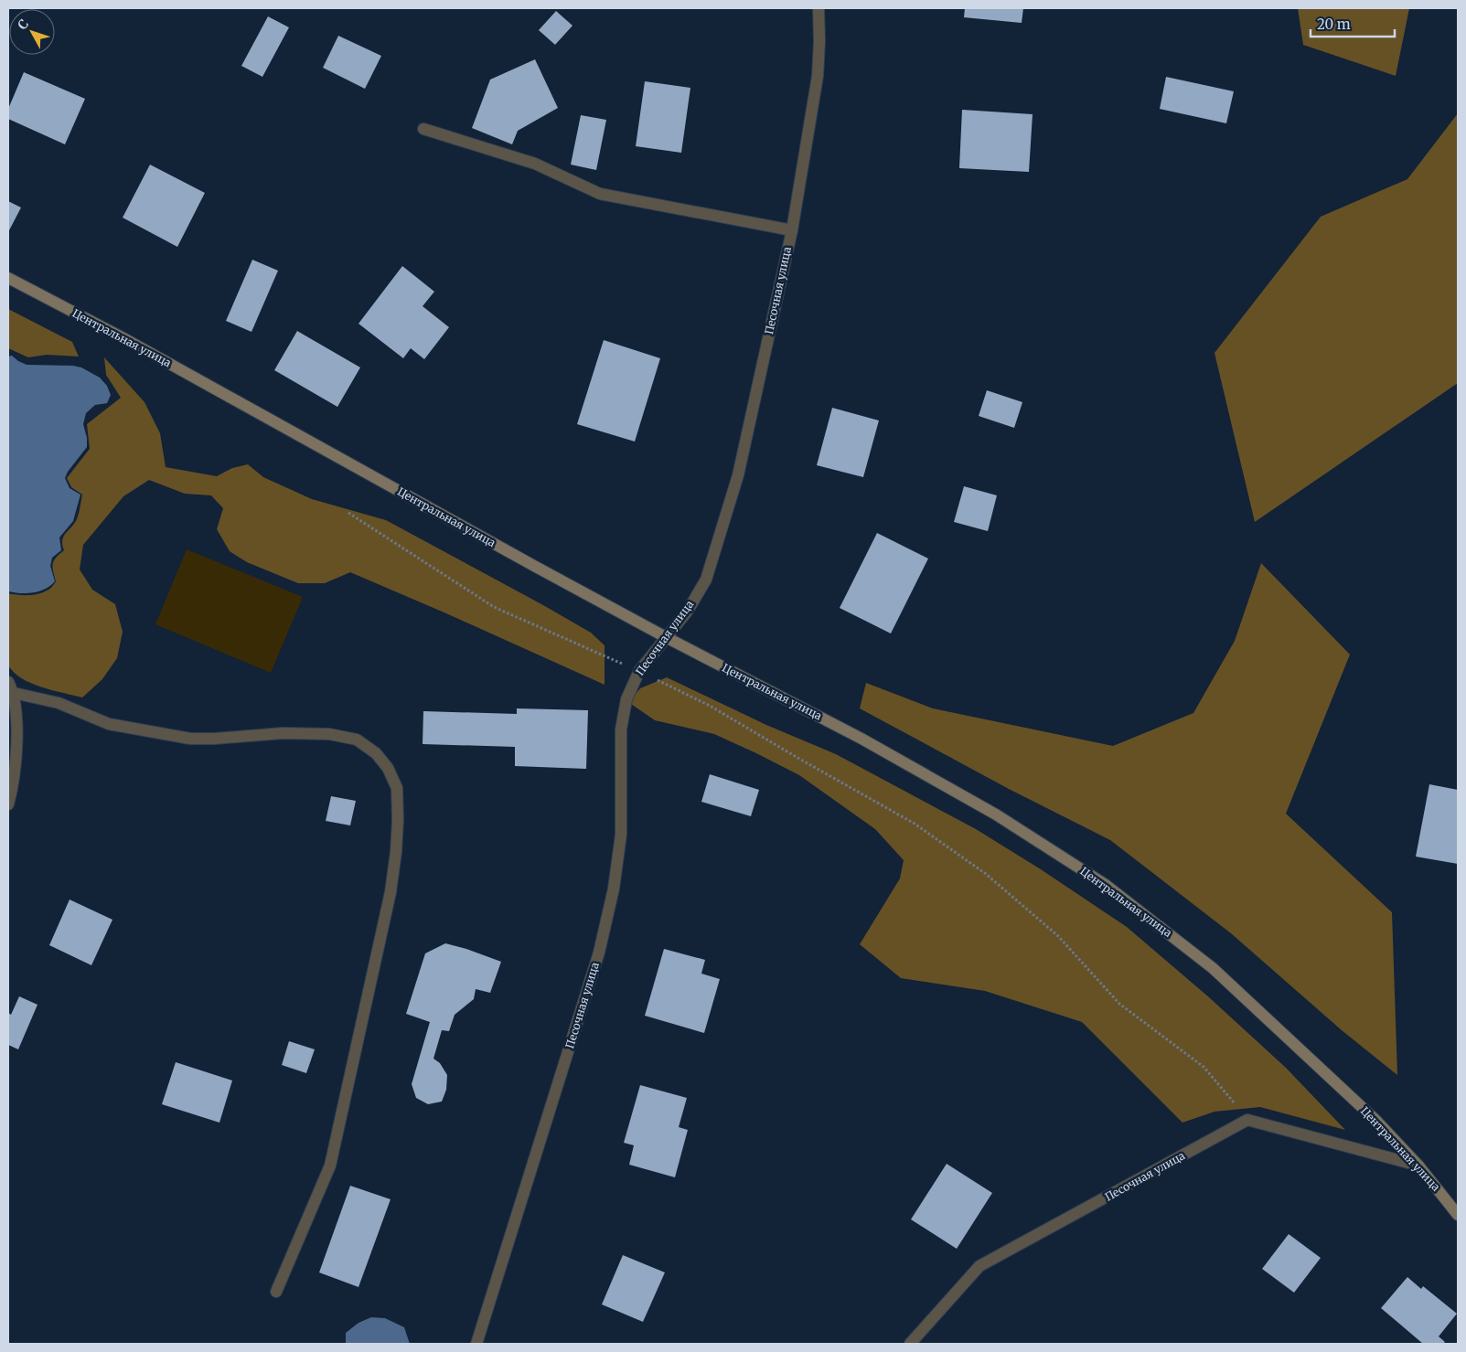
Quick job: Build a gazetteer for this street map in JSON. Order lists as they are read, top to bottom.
{
  "streets": {
    "street": ["Песочная улица", "Центральная улица"]
  },
  "crossings": [
    ["Песочная улица", "Центральная улица"]
  ],
  "scale_bar": "20 m",
  "north": "top left"
}
